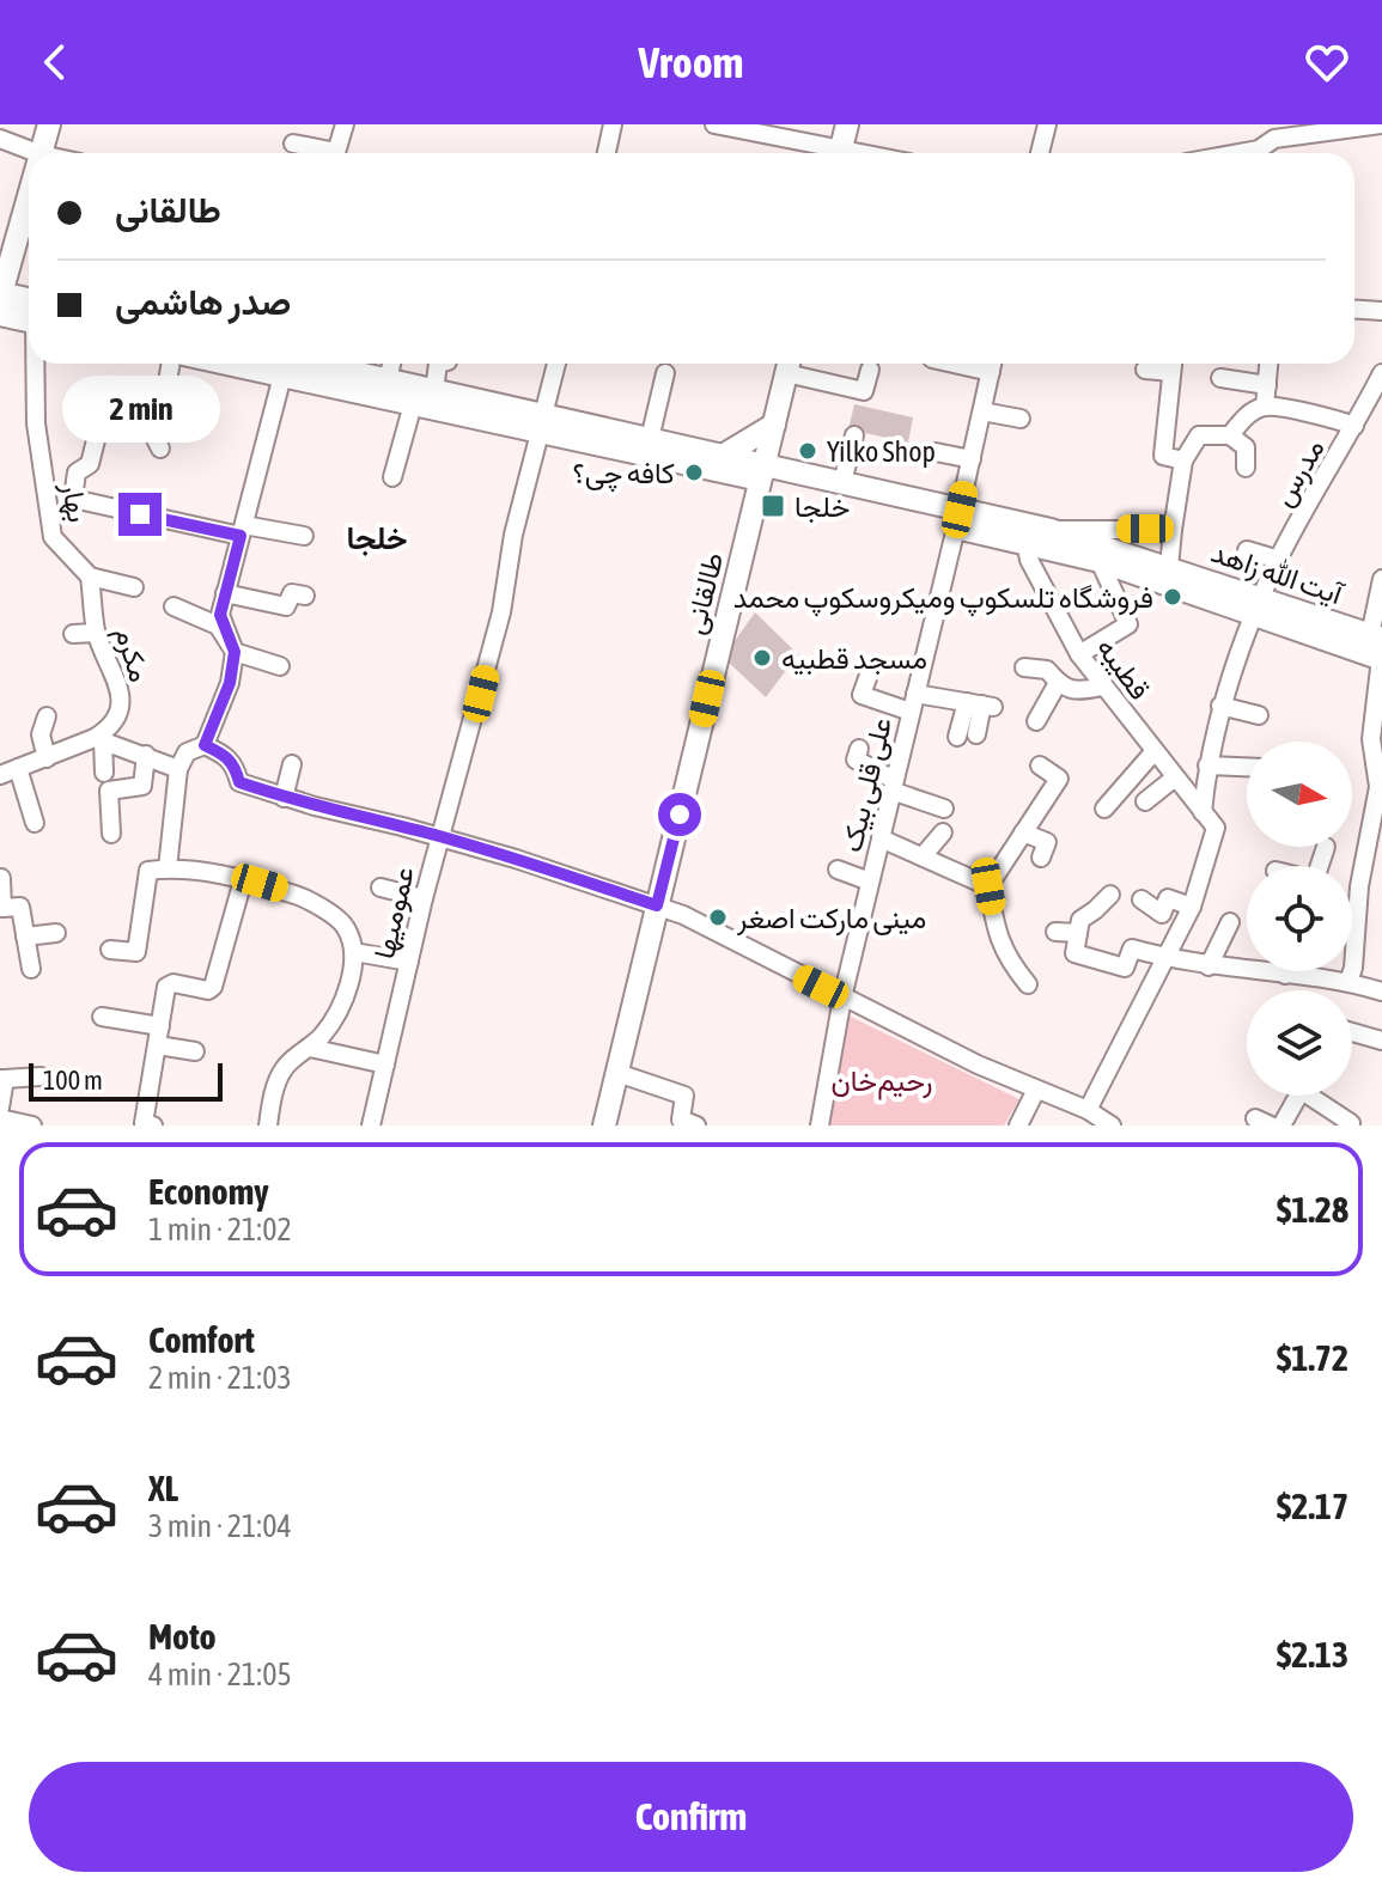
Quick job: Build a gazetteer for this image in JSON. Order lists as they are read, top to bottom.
{
  "streets": {
    "main road": ["آیت الله زاهد", "طالقانی"],
    "street": [
      "مدرس",
      "بهار",
      "مکرم",
      "قطیبه",
      "علی قلی بیک",
      "عمومیها"
    ]
  },
  "crossings": [
    ["مدرس", "آیت الله زاهد"],
    ["بهار", "مکرم"],
    ["آیت الله زاهد", "طالقانی"],
    ["آیت الله زاهد", "قطیبه"],
    ["آیت الله زاهد", "علی قلی بیک"]
  ],
  "districts": ["خلجا"],
  "parks": ["رحیم‌خان"],
  "places": {
    "other": [
      "Yilko Shop",
      "کافه چی؟",
      "فروشگاه تلسکوپ ومیکروسکوپ محمد",
      "مسجد قطبیه",
      "مینی مارکت اصغر"
    ],
    "transit": ["خلجا"]
  },
  "scale_bar": "100 m",
  "north": "right",
  "page": {
    "header": "Vroom",
    "banner": ["طالقانی", "صدر هاشمی"],
    "bubble": "2 min",
    "scale": "100 m",
    "list": [
      {
        "name": "Economy",
        "note": "1 min · 21:02",
        "value": "$1.28"
      },
      {
        "name": "Comfort",
        "note": "2 min · 21:03",
        "value": "$1.72"
      },
      {
        "name": "XL",
        "note": "3 min · 21:04",
        "value": "$2.17"
      },
      {
        "name": "Moto",
        "note": "4 min · 21:05",
        "value": "$2.13"
      }
    ],
    "buttons": "Confirm"
  }
}
